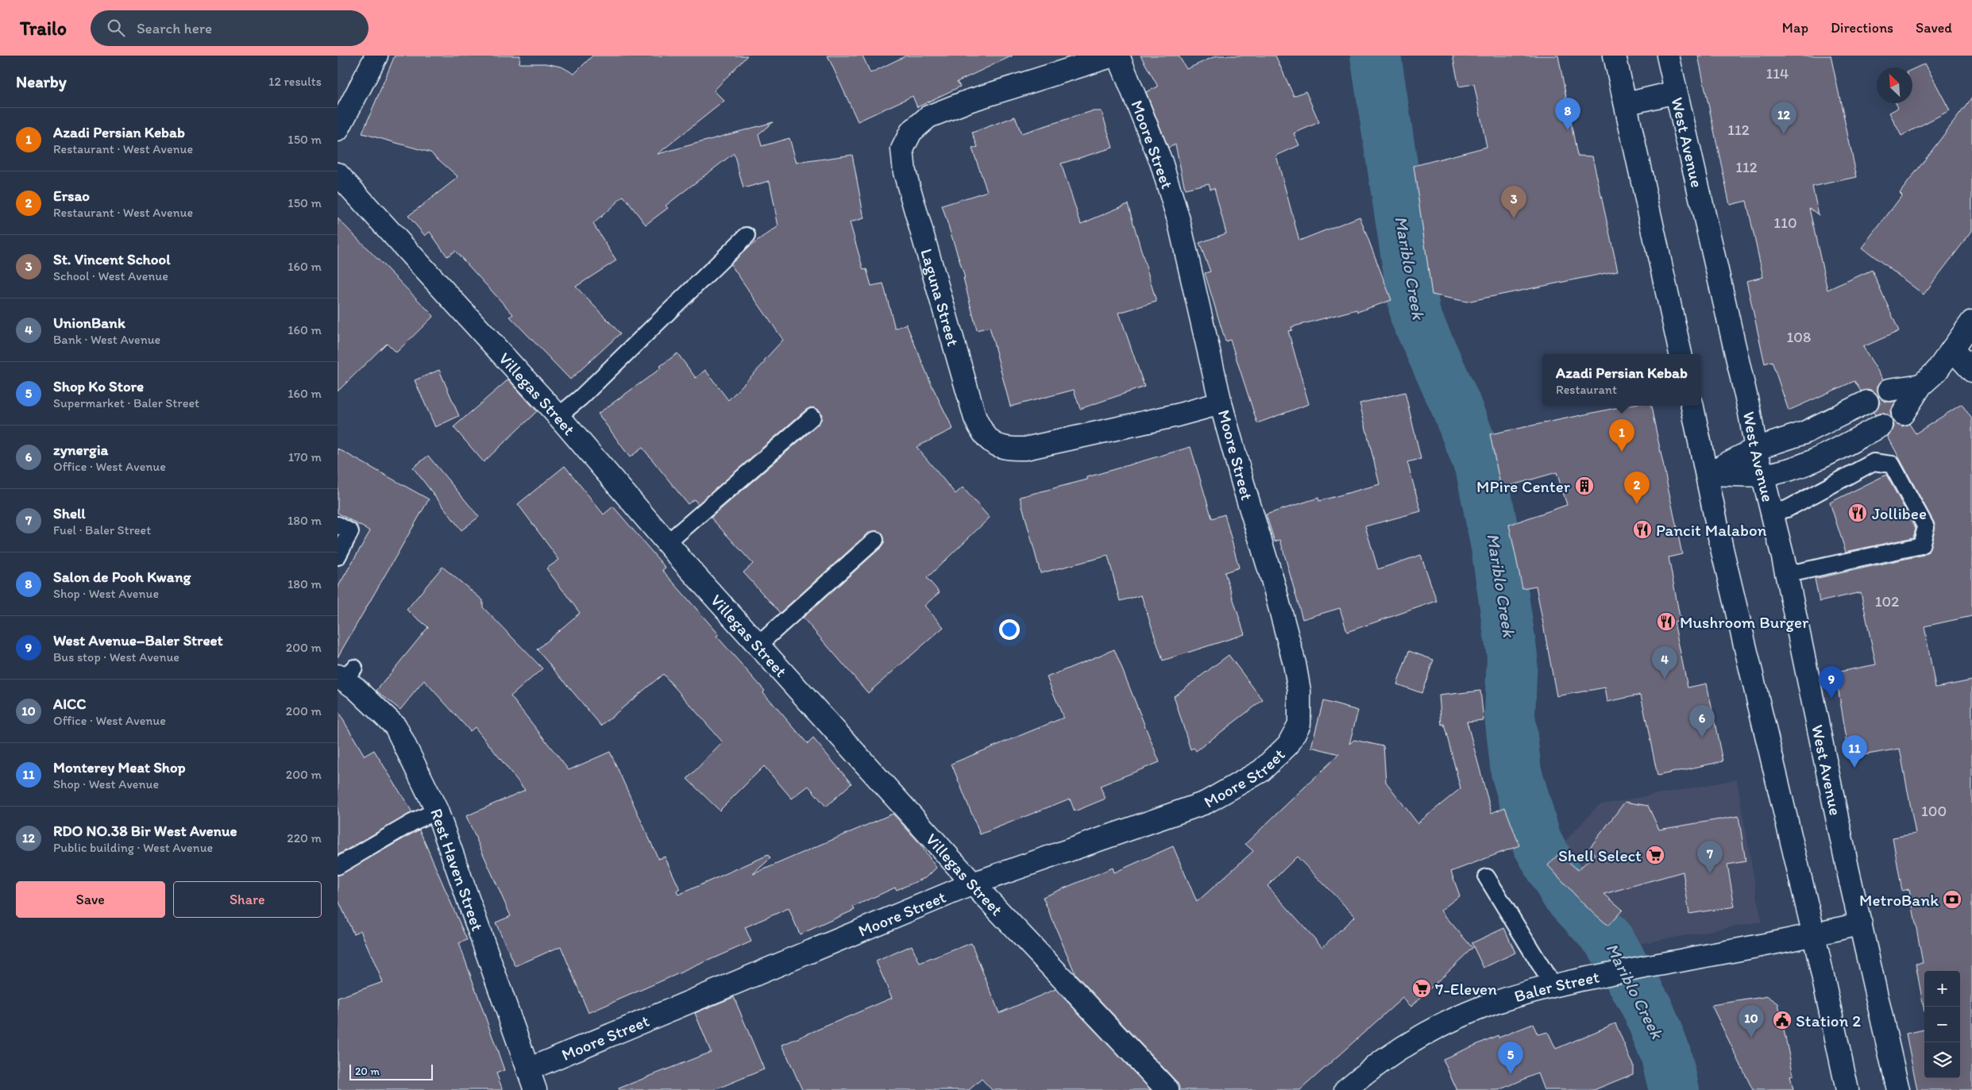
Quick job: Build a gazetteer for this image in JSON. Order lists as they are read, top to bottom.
{
  "streets": {
    "street": [
      "West Avenue",
      "Moore Street",
      "Laguna Street",
      "Villegas Street",
      "Rest Haven Street",
      "Baler Street"
    ]
  },
  "crossings": [
    ["West Avenue", "Baler Street"],
    ["Moore Street", "Laguna Street"],
    ["Moore Street", "Villegas Street"],
    ["Moore Street", "Rest Haven Street"]
  ],
  "water": ["Mariblo Creek"],
  "places": {
    "building": ["MPire Center"],
    "restaurant": ["Jollibee", "Pancit Malabon", "Mushroom Burger"],
    "supermarket": ["Shell Select", "7-Eleven"],
    "bank": ["MetroBank"],
    "public building": ["Station 2"]
  },
  "house_numbers": [
    "114",
    "112",
    "112",
    "110",
    "108",
    "102",
    "100"
  ],
  "scale_bar": "20 m",
  "north": "top left",
  "page": {
    "header": "Trailo",
    "search": "Search here",
    "nav": ["Map", "Directions", "Saved"],
    "heading": ["Nearby", "12 results"],
    "pins": [
      "8",
      "12",
      "3",
      "1",
      "2",
      "4",
      "9",
      "6",
      "11",
      "7",
      "10",
      "5"
    ],
    "list": [
      {
        "mark": "1",
        "name": "Azadi Persian Kebab",
        "note": "Restaurant · West Avenue",
        "value": "150 m"
      },
      {
        "mark": "2",
        "name": "Ersao",
        "note": "Restaurant · West Avenue",
        "value": "150 m"
      },
      {
        "mark": "3",
        "name": "St. Vincent School",
        "note": "School · West Avenue",
        "value": "160 m"
      },
      {
        "mark": "4",
        "name": "UnionBank",
        "note": "Bank · West Avenue",
        "value": "160 m"
      },
      {
        "mark": "5",
        "name": "Shop Ko Store",
        "note": "Supermarket · Baler Street",
        "value": "160 m"
      },
      {
        "mark": "6",
        "name": "zynergia",
        "note": "Office · West Avenue",
        "value": "170 m"
      },
      {
        "mark": "7",
        "name": "Shell",
        "note": "Fuel · Baler Street",
        "value": "180 m"
      },
      {
        "mark": "8",
        "name": "Salon de Pooh Kwang",
        "note": "Shop · West Avenue",
        "value": "180 m"
      },
      {
        "mark": "9",
        "name": "West Avenue–Baler Street",
        "note": "Bus stop · West Avenue",
        "value": "200 m"
      },
      {
        "mark": "10",
        "name": "AICC",
        "note": "Office · West Avenue",
        "value": "200 m"
      },
      {
        "mark": "11",
        "name": "Monterey Meat Shop",
        "note": "Shop · West Avenue",
        "value": "200 m"
      },
      {
        "mark": "12",
        "name": "RDO NO.38 Bir West Avenue",
        "note": "Public building · West Avenue",
        "value": "220 m"
      }
    ],
    "popup": ["Azadi Persian Kebab", "Restaurant"],
    "buttons": ["Save", "Share"],
    "map_buttons": ["+", "−"],
    "scale": "20 m"
  }
}
